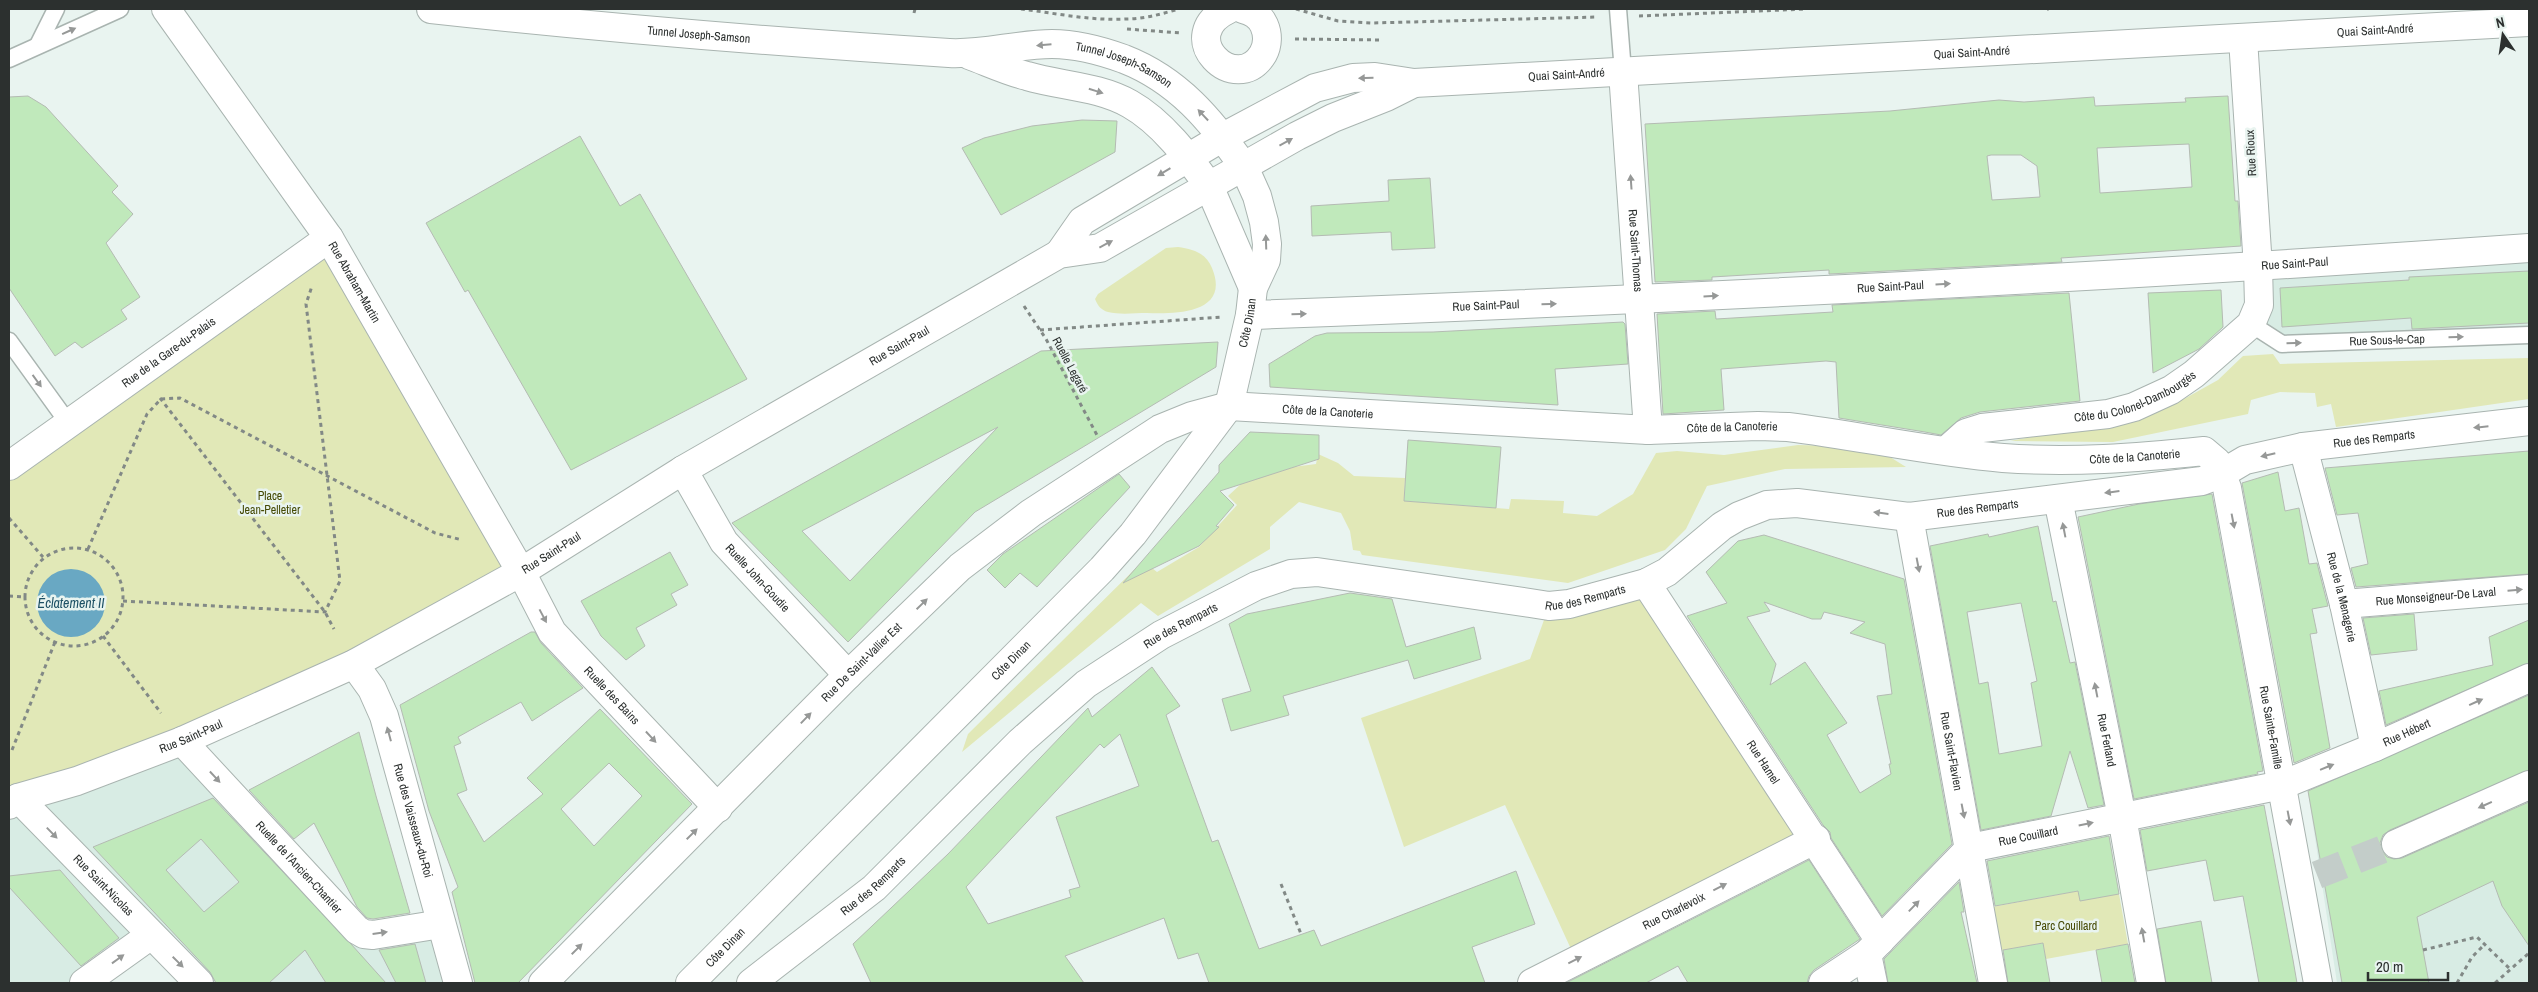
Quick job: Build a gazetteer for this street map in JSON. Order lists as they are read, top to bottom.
{
  "streets": {
    "street": [
      "Quai Saint-André",
      "Tunnel Joseph-Samson",
      "Rue Rioux",
      "Rue Saint-Thomas",
      "Rue Saint-Paul",
      "Rue Abraham-Martin",
      "Côte Dinan",
      "Rue de la Gare-du-Palais",
      "Côte du Colonel-Dambourgès",
      "Côte de la Canoterie",
      "Rue des Remparts",
      "Ruelle John-Goudie",
      "Rue de la Menagerie",
      "Rue Monseigneur-De Laval",
      "Rue De Saint-Vallier Est",
      "Ruelle des Bains",
      "Rue Sainte-Famille",
      "Rue Hébert",
      "Rue Ferland",
      "Rue Saint-Flavien",
      "Rue Hamel",
      "Rue des Vaisseaux-du-Roi",
      "Rue Couillard",
      "Ruelle de l'Ancien-Chantier",
      "Rue Saint-Nicolas",
      "Rue Charlevoix"
    ],
    "lane": ["Rue Sous-le-Cap"],
    "path": ["Ruelle Legaré"]
  },
  "crossings": [
    ["Quai Saint-André", "Tunnel Joseph-Samson"],
    ["Quai Saint-André", "Rue Rioux"],
    ["Quai Saint-André", "Rue Saint-Thomas"],
    ["Quai Saint-André", "Rue Saint-Paul"],
    ["Quai Saint-André", "Côte Dinan"],
    ["Tunnel Joseph-Samson", "Rue Saint-Paul"],
    ["Tunnel Joseph-Samson", "Côte Dinan"],
    ["Rue Rioux", "Rue Saint-Paul"],
    ["Rue Saint-Thomas", "Rue Saint-Paul"],
    ["Rue Saint-Thomas", "Côte de la Canoterie"],
    ["Rue Saint-Paul", "Rue Abraham-Martin"],
    ["Rue Saint-Paul", "Côte Dinan"],
    ["Rue Saint-Paul", "Ruelle Legaré"],
    ["Rue Saint-Paul", "Ruelle John-Goudie"],
    ["Rue Saint-Paul", "Ruelle des Bains"],
    ["Rue Saint-Paul", "Rue des Vaisseaux-du-Roi"],
    ["Rue Saint-Paul", "Ruelle de l'Ancien-Chantier"],
    ["Rue Saint-Paul", "Rue Saint-Nicolas"],
    ["Rue Abraham-Martin", "Rue de la Gare-du-Palais"],
    ["Rue Abraham-Martin", "Ruelle des Bains"],
    ["Côte Dinan", "Côte de la Canoterie"],
    ["Côte Dinan", "Rue De Saint-Vallier Est"],
    ["Rue Sous-le-Cap", "Côte du Colonel-Dambourgès"],
    ["Ruelle Legaré", "Rue De Saint-Vallier Est"],
    ["Côte du Colonel-Dambourgès", "Côte de la Canoterie"],
    ["Côte de la Canoterie", "Rue des Remparts"],
    ["Côte de la Canoterie", "Rue De Saint-Vallier Est"],
    ["Côte de la Canoterie", "Rue Sainte-Famille"],
    ["Rue des Remparts", "Rue de la Menagerie"],
    ["Rue des Remparts", "Rue Sainte-Famille"],
    ["Rue des Remparts", "Rue Ferland"],
    ["Rue des Remparts", "Rue Saint-Flavien"],
    ["Rue des Remparts", "Rue Hamel"],
    ["Ruelle John-Goudie", "Rue De Saint-Vallier Est"],
    ["Rue de la Menagerie", "Rue Monseigneur-De Laval"],
    ["Rue de la Menagerie", "Rue Hébert"],
    ["Rue De Saint-Vallier Est", "Ruelle des Bains"],
    ["Rue Sainte-Famille", "Rue Hébert"],
    ["Rue Sainte-Famille", "Rue Couillard"],
    ["Rue Hébert", "Rue Couillard"],
    ["Rue Ferland", "Rue Couillard"],
    ["Rue Saint-Flavien", "Rue Couillard"],
    ["Rue Hamel", "Rue Charlevoix"],
    ["Rue des Vaisseaux-du-Roi", "Ruelle de l'Ancien-Chantier"]
  ],
  "one_way": [
    "Rue Saint-Thomas",
    "Rue Sous-le-Cap",
    "Rue des Remparts",
    "Rue De Saint-Vallier Est",
    "Ruelle des Bains",
    "Rue Sainte-Famille",
    "Rue Ferland",
    "Rue Saint-Flavien",
    "Rue des Vaisseaux-du-Roi",
    "Rue Couillard",
    "Ruelle de l'Ancien-Chantier",
    "Rue Saint-Nicolas",
    "Rue Charlevoix"
  ],
  "water": ["Éclatement II"],
  "parks": ["Place Jean-Pelletier", "Parc Couillard"],
  "scale_bar": "20 m",
  "north": "top"
}
